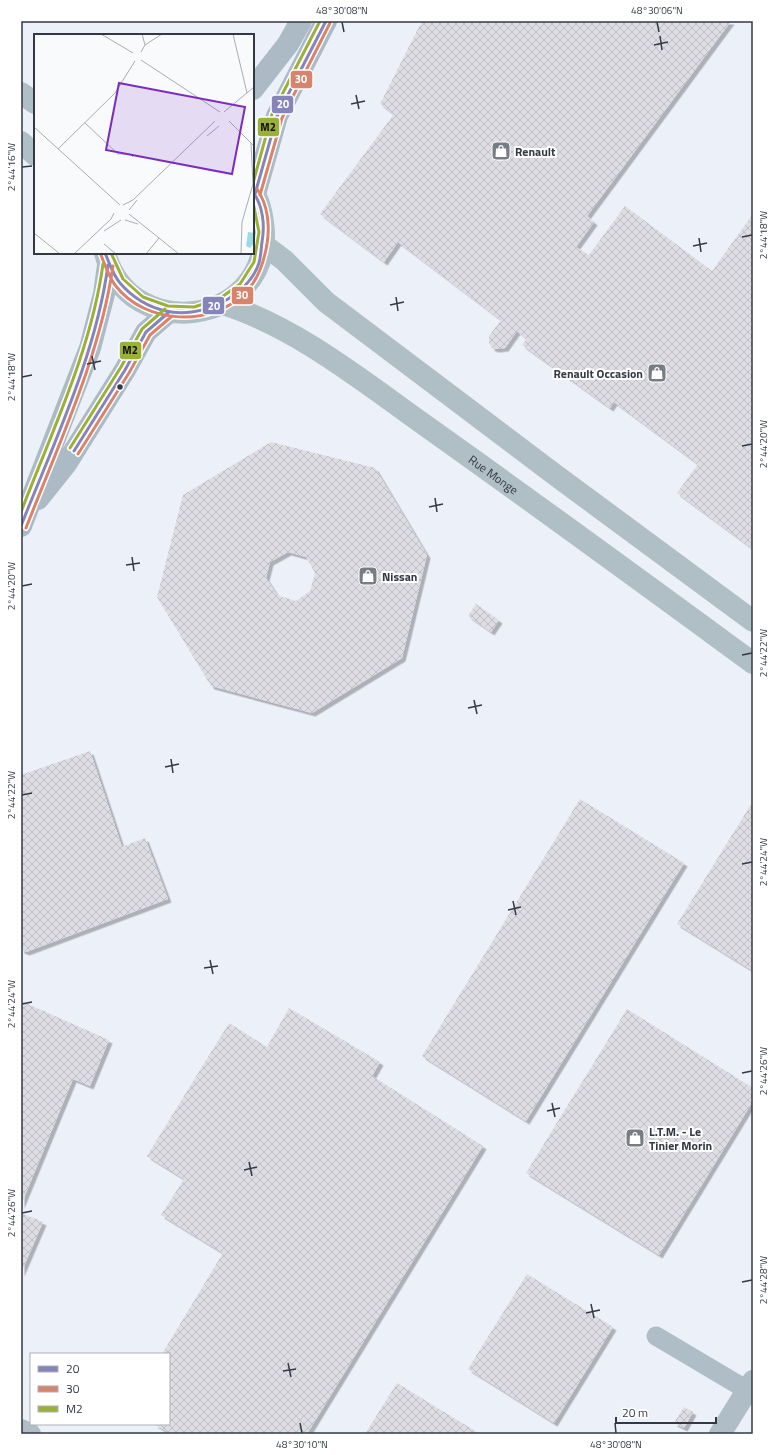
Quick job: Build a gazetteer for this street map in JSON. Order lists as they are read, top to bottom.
{
  "streets": {
    "main road": ["Rue Monge"]
  },
  "places": {
    "shop": [
      "Renault",
      "Renault Occasion",
      "Nissan",
      "L.T.M. - Le Tinier Morin"
    ]
  },
  "lines": ["transit line 20", "transit line M2", "transit line 30"],
  "legend": ["20", "30", "M2"],
  "scale_bar": "20 m",
  "coordinates": [
    "48°30'08\"N",
    "48°30'06\"N",
    "2°44'16\"W",
    "2°44'18\"W",
    "2°44'20\"W",
    "2°44'22\"W",
    "2°44'24\"W",
    "2°44'26\"W",
    "2°44'28\"W",
    "48°30'10\"N"
  ]
}
